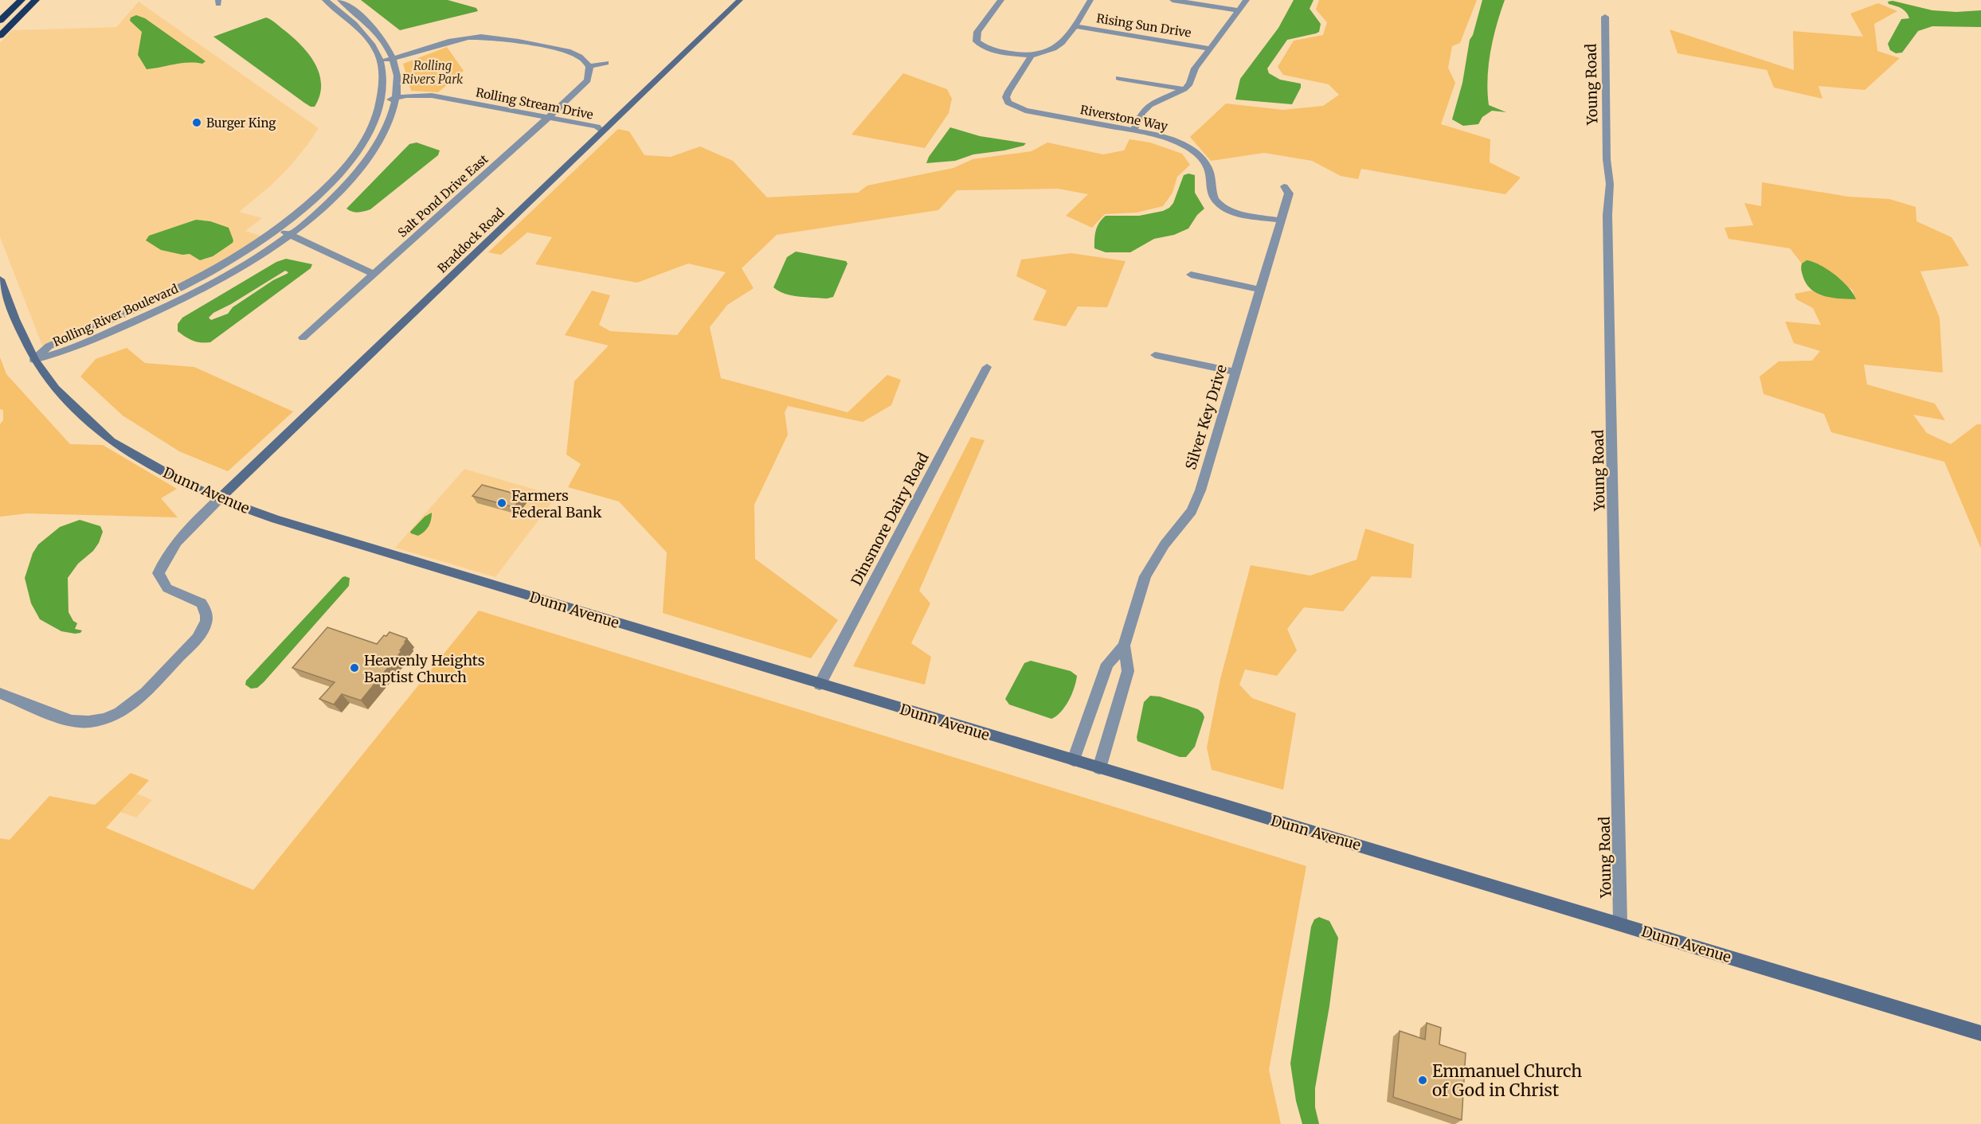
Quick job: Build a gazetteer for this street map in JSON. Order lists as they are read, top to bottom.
{
  "streets": {
    "main road": ["Braddock Road", "Dunn Avenue"],
    "street": [
      "Rising Sun Drive",
      "Young Road",
      "Rolling Stream Drive",
      "Riverstone Way",
      "Salt Pond Drive East",
      "Rolling River Boulevard",
      "Silver Key Drive",
      "Dinsmore Dairy Road"
    ]
  },
  "crossings": [
    ["Young Road", "Dunn Avenue"],
    ["Rolling Stream Drive", "Salt Pond Drive East"],
    ["Rolling Stream Drive", "Braddock Road"],
    ["Rolling Stream Drive", "Rolling River Boulevard"],
    ["Riverstone Way", "Silver Key Drive"],
    ["Braddock Road", "Dunn Avenue"],
    ["Rolling River Boulevard", "Dunn Avenue"],
    ["Silver Key Drive", "Dunn Avenue"],
    ["Dunn Avenue", "Dinsmore Dairy Road"]
  ],
  "parks": ["Rolling Rivers Park"],
  "places": [
    "Burger King",
    "Farmers Federal Bank",
    "Heavenly Heights Baptist Church",
    "Emmanuel Church of God in Christ"
  ]
}
